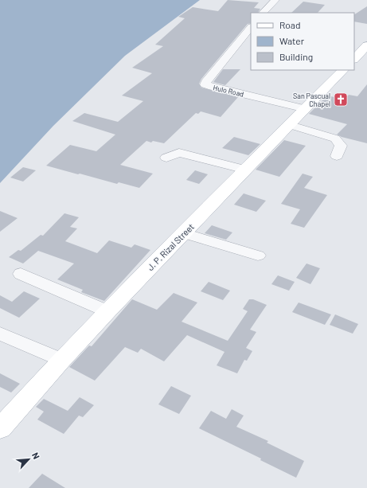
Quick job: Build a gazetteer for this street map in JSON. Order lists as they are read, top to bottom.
{
  "streets": {
    "main road": ["J. P. Rizal Street"],
    "street": ["Hulo Road"]
  },
  "crossings": [
    ["Hulo Road", "J. P. Rizal Street"]
  ],
  "places": {
    "church": ["San Pascual Chapel"]
  },
  "legend": ["Road", "Water", "Building"],
  "north": "top right"
}
